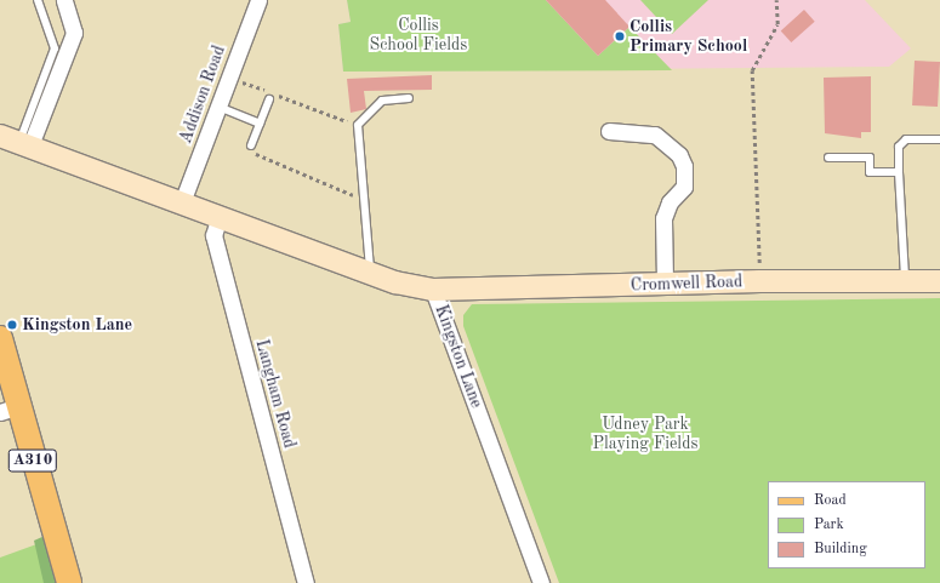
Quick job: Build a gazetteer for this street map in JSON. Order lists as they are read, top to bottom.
{
  "streets": {
    "main road": ["Cromwell Road", "Kingston Lane", "A310"],
    "street": ["Addison Road", "Langham Road"]
  },
  "crossings": [
    ["Addison Road", "Kingston Lane"],
    ["Cromwell Road", "Kingston Lane"],
    ["Kingston Lane", "Langham Road"]
  ],
  "parks": ["Collis School Fields", "Udney Park Playing Fields"],
  "places": ["Collis Primary School", "Kingston Lane"],
  "legend": ["Road", "Park", "Building"]
}
